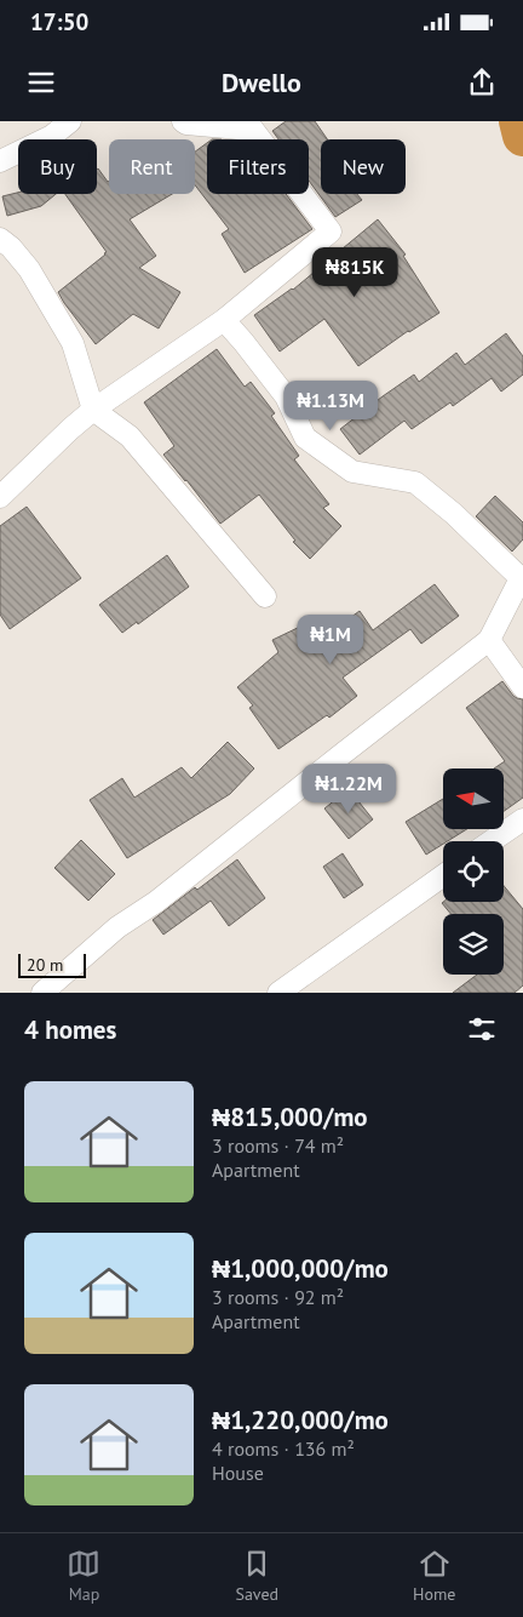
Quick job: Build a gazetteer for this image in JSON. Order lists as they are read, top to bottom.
{
  "scale_bar": "20 m",
  "north": "left",
  "page": {
    "status": "17:50",
    "header": "Dwello",
    "chip": [
      "Buy",
      "Rent",
      "Filters",
      "New"
    ],
    "price": [
      "₦815K",
      "₦1.13M",
      "₦1M",
      "₦1.22M"
    ],
    "scale": "20 m",
    "heading": "4 homes",
    "list": [
      {
        "name": "₦815,000/mo",
        "note": "3 rooms · 74 m² · Apartment"
      },
      {
        "name": "₦1,000,000/mo",
        "note": "3 rooms · 92 m² · Apartment"
      },
      {
        "name": "₦1,220,000/mo",
        "note": "4 rooms · 136 m² · House"
      }
    ],
    "tabs": ["Map", "Saved", "Home"]
  }
}
